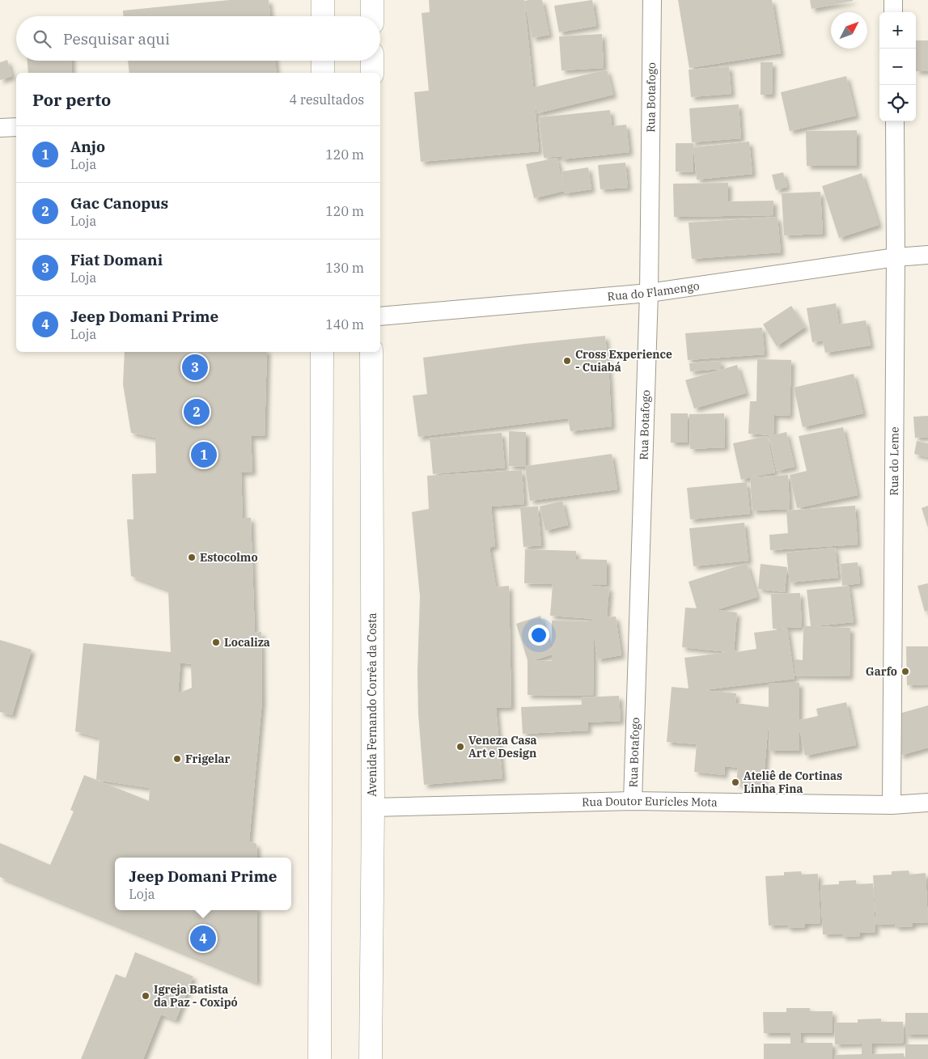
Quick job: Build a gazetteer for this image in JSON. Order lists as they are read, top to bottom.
{
  "streets": {
    "main road": ["Avenida Fernando Corrêa da Costa"],
    "street": [
      "Rua Botafogo",
      "Rua do Flamengo",
      "Rua do Leme",
      "Rua Doutor Eurícles Mota"
    ]
  },
  "crossings": [
    ["Rua Botafogo", "Rua do Flamengo"],
    ["Rua Botafogo", "Rua Doutor Eurícles Mota"],
    ["Rua do Flamengo", "Rua do Leme"],
    ["Rua do Leme", "Rua Doutor Eurícles Mota"],
    ["Avenida Fernando Corrêa da Costa", "Rua Doutor Eurícles Mota"]
  ],
  "places": [
    "Cross Experience - Cuiabá",
    "Estocolmo",
    "Localiza",
    "Garfo",
    "Veneza Casa Art e Design",
    "Frigelar",
    "Ateliê de Cortinas Linha Fina",
    "Igreja Batista da Paz - Coxipó"
  ],
  "north": "top right",
  "page": {
    "map_buttons": ["+", "−"],
    "search": "Pesquisar aqui",
    "heading": ["Por perto", "4 resultados"],
    "list": [
      {
        "mark": "1",
        "name": "Anjo",
        "note": "Loja",
        "value": "120 m"
      },
      {
        "mark": "2",
        "name": "Gac Canopus",
        "note": "Loja",
        "value": "120 m"
      },
      {
        "mark": "3",
        "name": "Fiat Domani",
        "note": "Loja",
        "value": "130 m"
      },
      {
        "mark": "4",
        "name": "Jeep Domani Prime",
        "note": "Loja",
        "value": "140 m"
      }
    ],
    "pins": [
      "3",
      "2",
      "1",
      "4"
    ],
    "popup": ["Jeep Domani Prime", "Loja"]
  }
}
